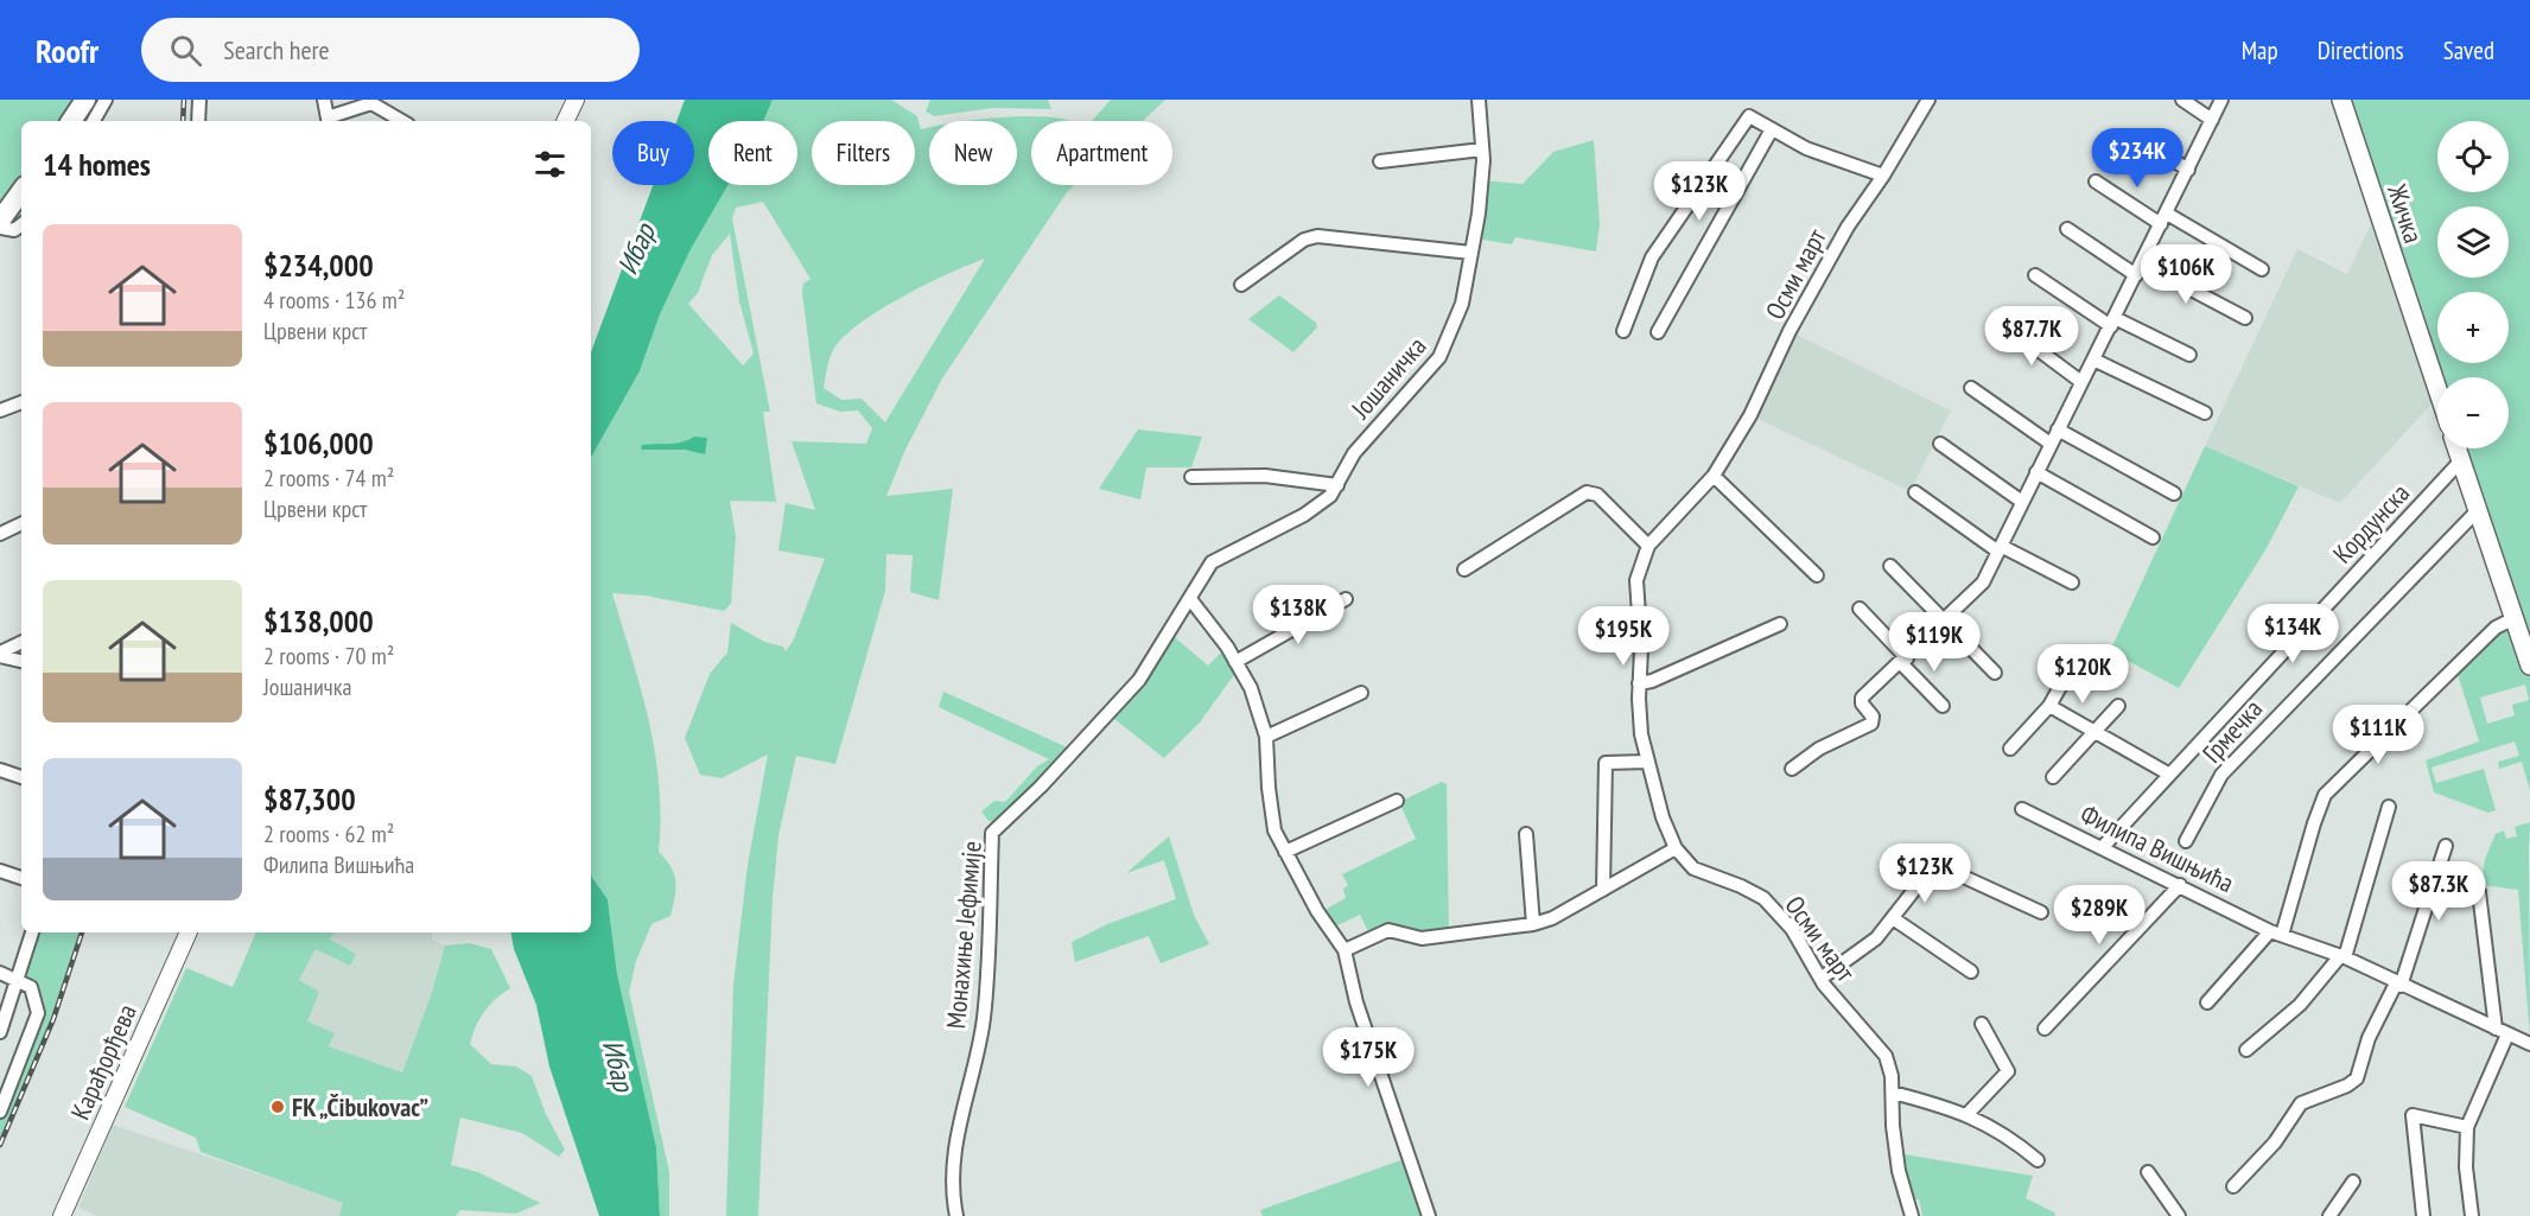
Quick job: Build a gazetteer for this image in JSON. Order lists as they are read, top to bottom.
{
  "streets": {
    "main road": ["Жичка"],
    "street": [
      "Осми март",
      "Јошаничка",
      "Кордунска",
      "Грмечка",
      "Филипа Вишњића",
      "Монахиње Јефимије",
      "Карађорђева"
    ]
  },
  "crossings": [
    ["Јошаничка", "Монахиње Јефимије"],
    ["Кордунска", "Филипа Вишњића"]
  ],
  "water": ["Ибар"],
  "places": ["FK „Čibukovac”"],
  "page": {
    "header": "Roofr",
    "search": "Search here",
    "nav": ["Map", "Directions", "Saved"],
    "map_buttons": ["+", "−"],
    "chip": [
      "Buy",
      "Rent",
      "Filters",
      "New",
      "Apartment"
    ],
    "heading": "14 homes",
    "price": [
      "$234K",
      "$123K",
      "$106K",
      "$87.7K",
      "$138K",
      "$134K",
      "$195K",
      "$119K",
      "$120K",
      "$111K",
      "$123K",
      "$87.3K",
      "$289K",
      "$175K"
    ],
    "list": [
      {
        "name": "$234,000",
        "note": "4 rooms · 136 m² · Црвени крст"
      },
      {
        "name": "$106,000",
        "note": "2 rooms · 74 m² · Црвени крст"
      },
      {
        "name": "$138,000",
        "note": "2 rooms · 70 m² · Јошаничка"
      },
      {
        "name": "$87,300",
        "note": "2 rooms · 62 m² · Филипа Вишњића"
      }
    ]
  }
}
